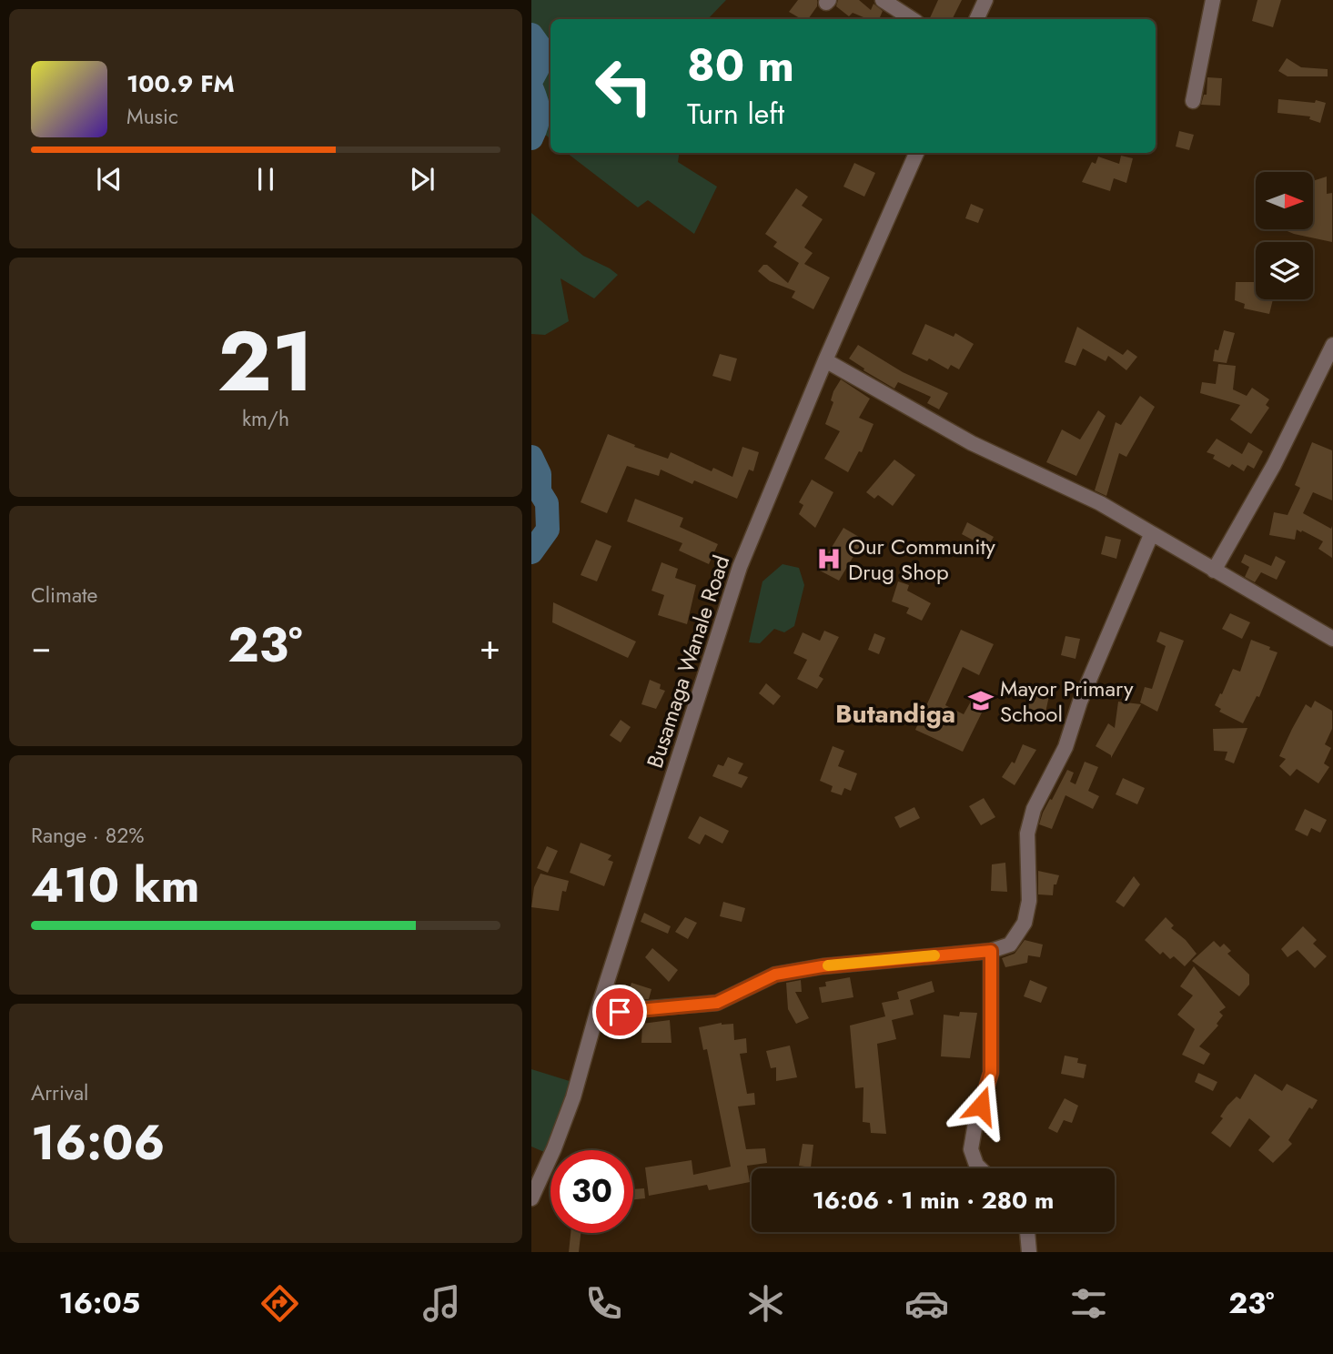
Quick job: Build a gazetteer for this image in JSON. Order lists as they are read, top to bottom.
{
  "streets": {
    "street": ["Busamaga Wanale Road"]
  },
  "districts": ["Butandiga"],
  "places": {
    "hospital": ["Our Community Drug Shop"],
    "school or university": ["Mayor Primary School"]
  },
  "north": "right",
  "page": {
    "turn": ["80 m", "Turn left"],
    "song": ["100.9 FM", "Music"],
    "tile": [
      ["21", "km/h"],
      "Climate",
      ["Range · 82%", "410 km"],
      ["Arrival", "16:06"]
    ],
    "heat": ["−", "23°", "+"],
    "limit": "30",
    "trip": "16:06 · 1 min · 280 m",
    "tabs": ["16:05", "23°"]
  }
}
